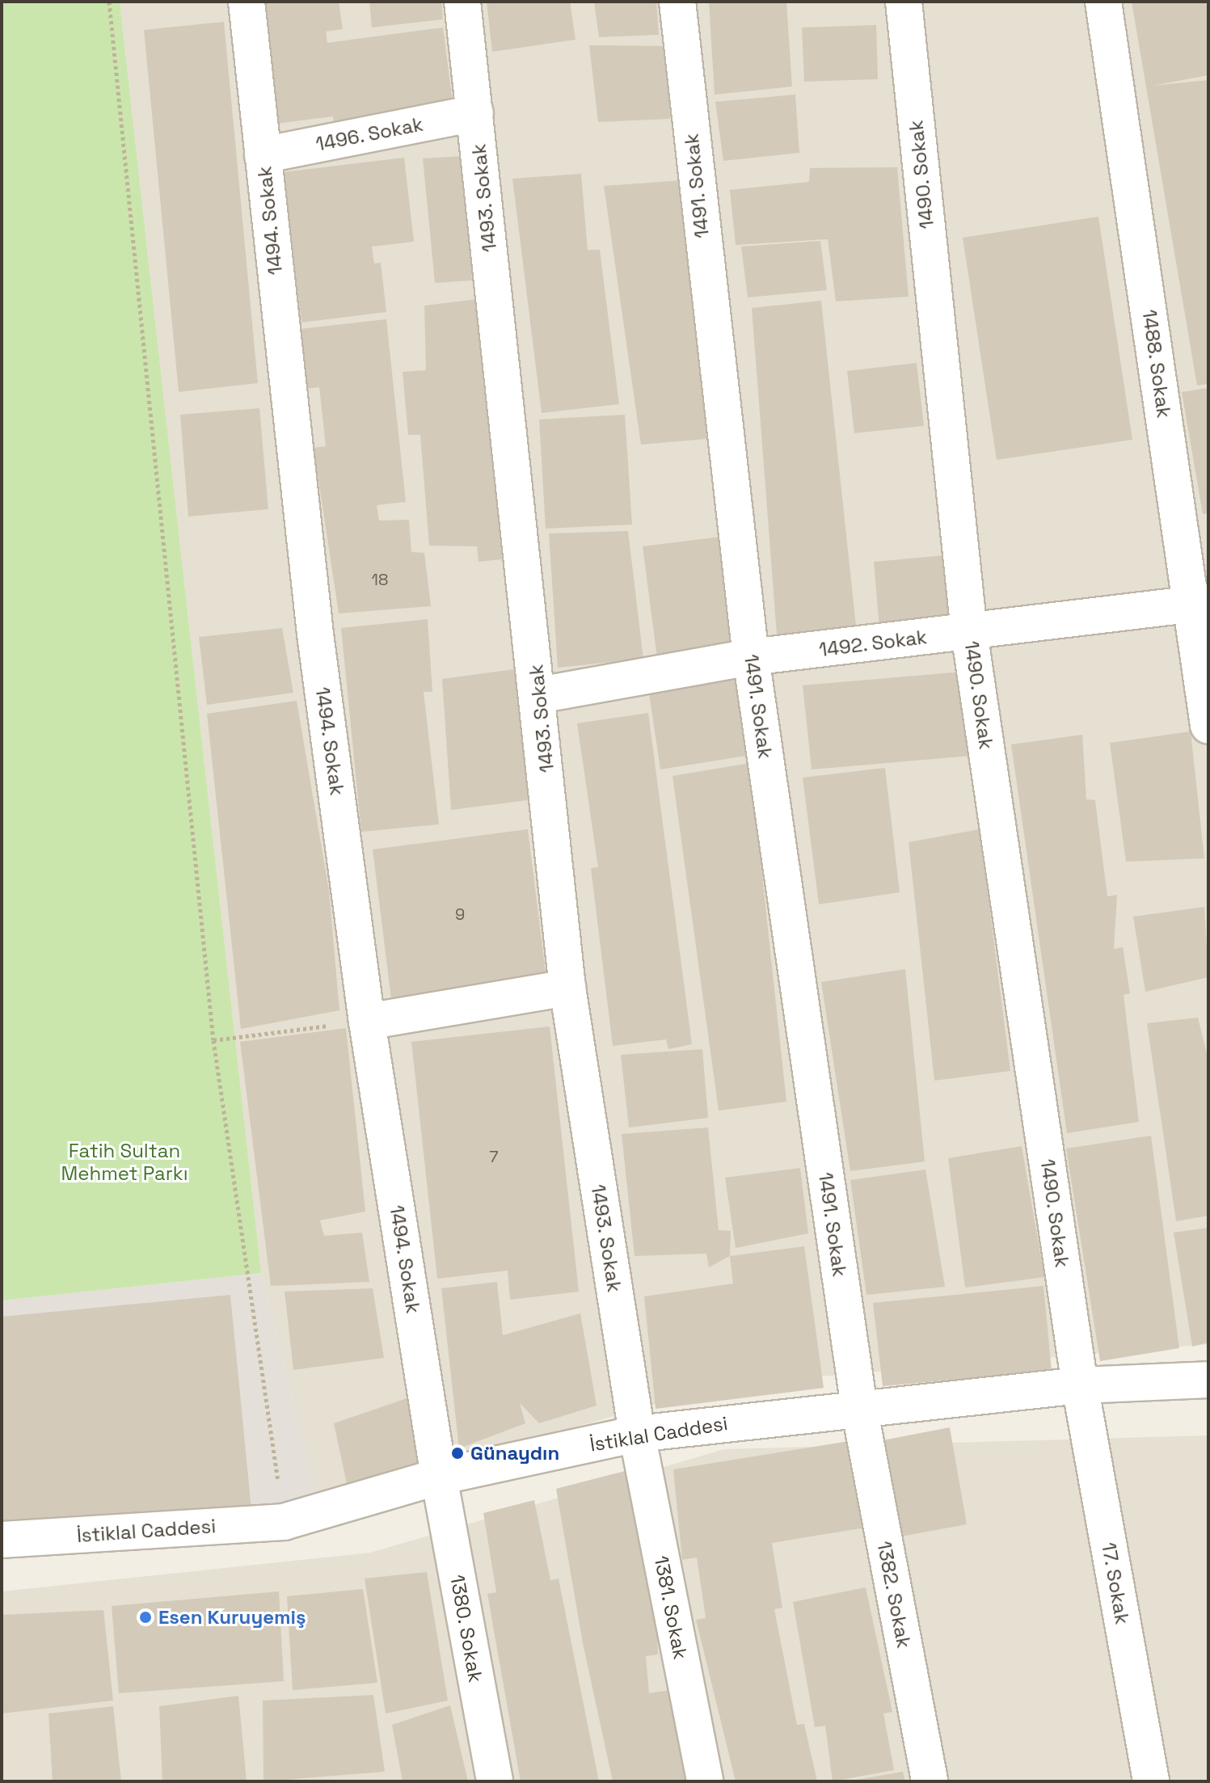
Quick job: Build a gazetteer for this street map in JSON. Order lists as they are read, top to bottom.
{
  "streets": {
    "street": [
      "1496. Sokak",
      "1490. Sokak",
      "1491. Sokak",
      "1493. Sokak",
      "1494. Sokak",
      "1488. Sokak",
      "1492. Sokak",
      "İstiklal Caddesi",
      "17. Sokak",
      "1382. Sokak",
      "1381. Sokak",
      "1380. Sokak"
    ]
  },
  "crossings": [
    ["1496. Sokak", "1493. Sokak"],
    ["1496. Sokak", "1494. Sokak"],
    ["1490. Sokak", "1492. Sokak"],
    ["1490. Sokak", "İstiklal Caddesi"],
    ["1490. Sokak", "17. Sokak"],
    ["1491. Sokak", "1492. Sokak"],
    ["1491. Sokak", "İstiklal Caddesi"],
    ["1491. Sokak", "1382. Sokak"],
    ["1493. Sokak", "1492. Sokak"],
    ["1493. Sokak", "İstiklal Caddesi"],
    ["1493. Sokak", "1381. Sokak"],
    ["1494. Sokak", "İstiklal Caddesi"],
    ["1494. Sokak", "1380. Sokak"],
    ["1488. Sokak", "1492. Sokak"],
    ["İstiklal Caddesi", "17. Sokak"],
    ["İstiklal Caddesi", "1382. Sokak"],
    ["İstiklal Caddesi", "1381. Sokak"],
    ["İstiklal Caddesi", "1380. Sokak"]
  ],
  "parks": ["Fatih Sultan Mehmet Parkı"],
  "places": ["Günaydın", "Esen Kuruyemiş"],
  "house_numbers": ["18", "9", "7"]
}
